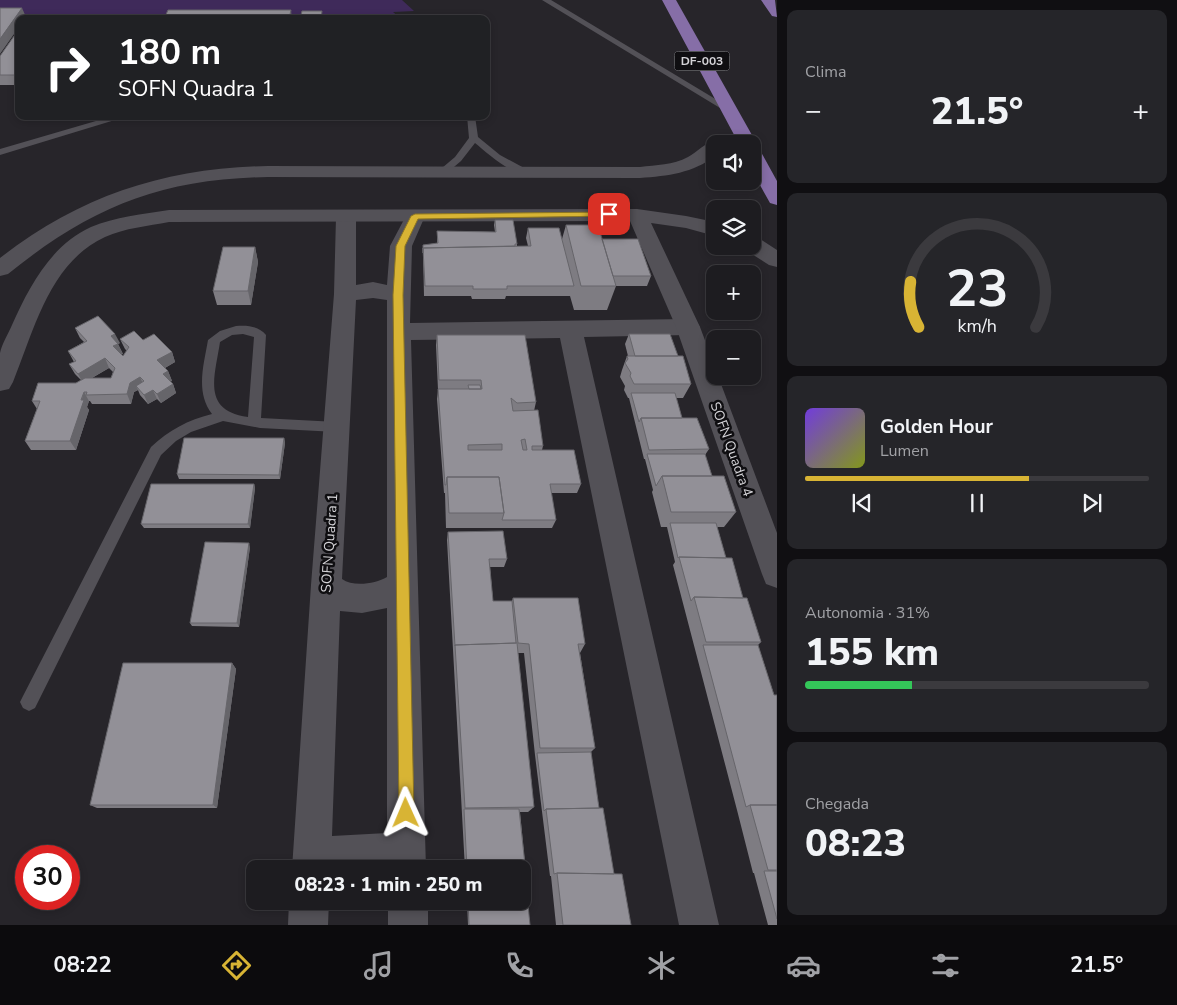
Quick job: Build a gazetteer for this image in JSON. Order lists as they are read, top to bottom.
{
  "streets": {
    "highway": ["DF-003"],
    "street": ["SOFN Quadra 4", "SOFN Quadra 1"]
  },
  "page": {
    "tile": [
      "Clima",
      ["Autonomia · 31%", "155 km"],
      ["Chegada", "08:23"]
    ],
    "turn": ["180 m", "SOFN Quadra 1"],
    "heat": ["−", "21.5°", "+"],
    "map_buttons": ["+", "−"],
    "song": ["Golden Hour", "Lumen"],
    "limit": "30",
    "trip": "08:23 · 1 min · 250 m",
    "tabs": ["08:22", "21.5°"],
    "gauge": ["23", "km/h"]
  }
}
